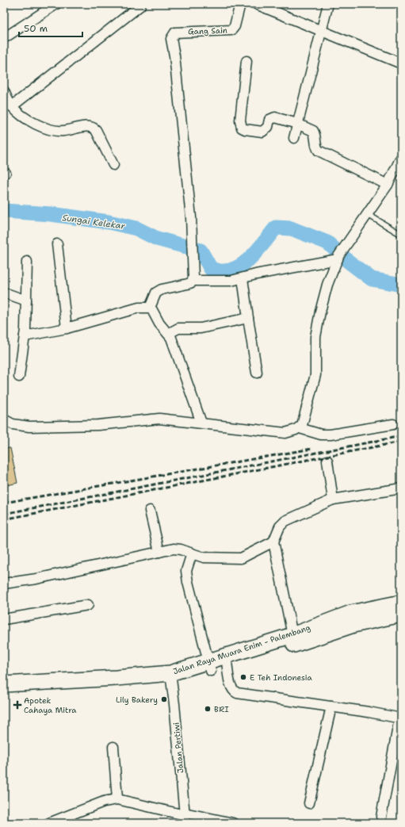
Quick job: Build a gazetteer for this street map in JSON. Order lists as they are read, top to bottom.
{
  "streets": {
    "main road": ["Jalan Raya Muara Enim - Palembang"],
    "street": ["Gang Sain", "Jalan Pertiwi"]
  },
  "crossings": [
    ["Jalan Raya Muara Enim - Palembang", "Jalan Pertiwi"]
  ],
  "water": ["Sungai Kelekar"],
  "places": {
    "other": ["E Teh Indonesia", "Lily Bakery", "BRI"],
    "health": ["Apotek Cahaya Mitra"]
  },
  "scale_bar": "50 m"
}
